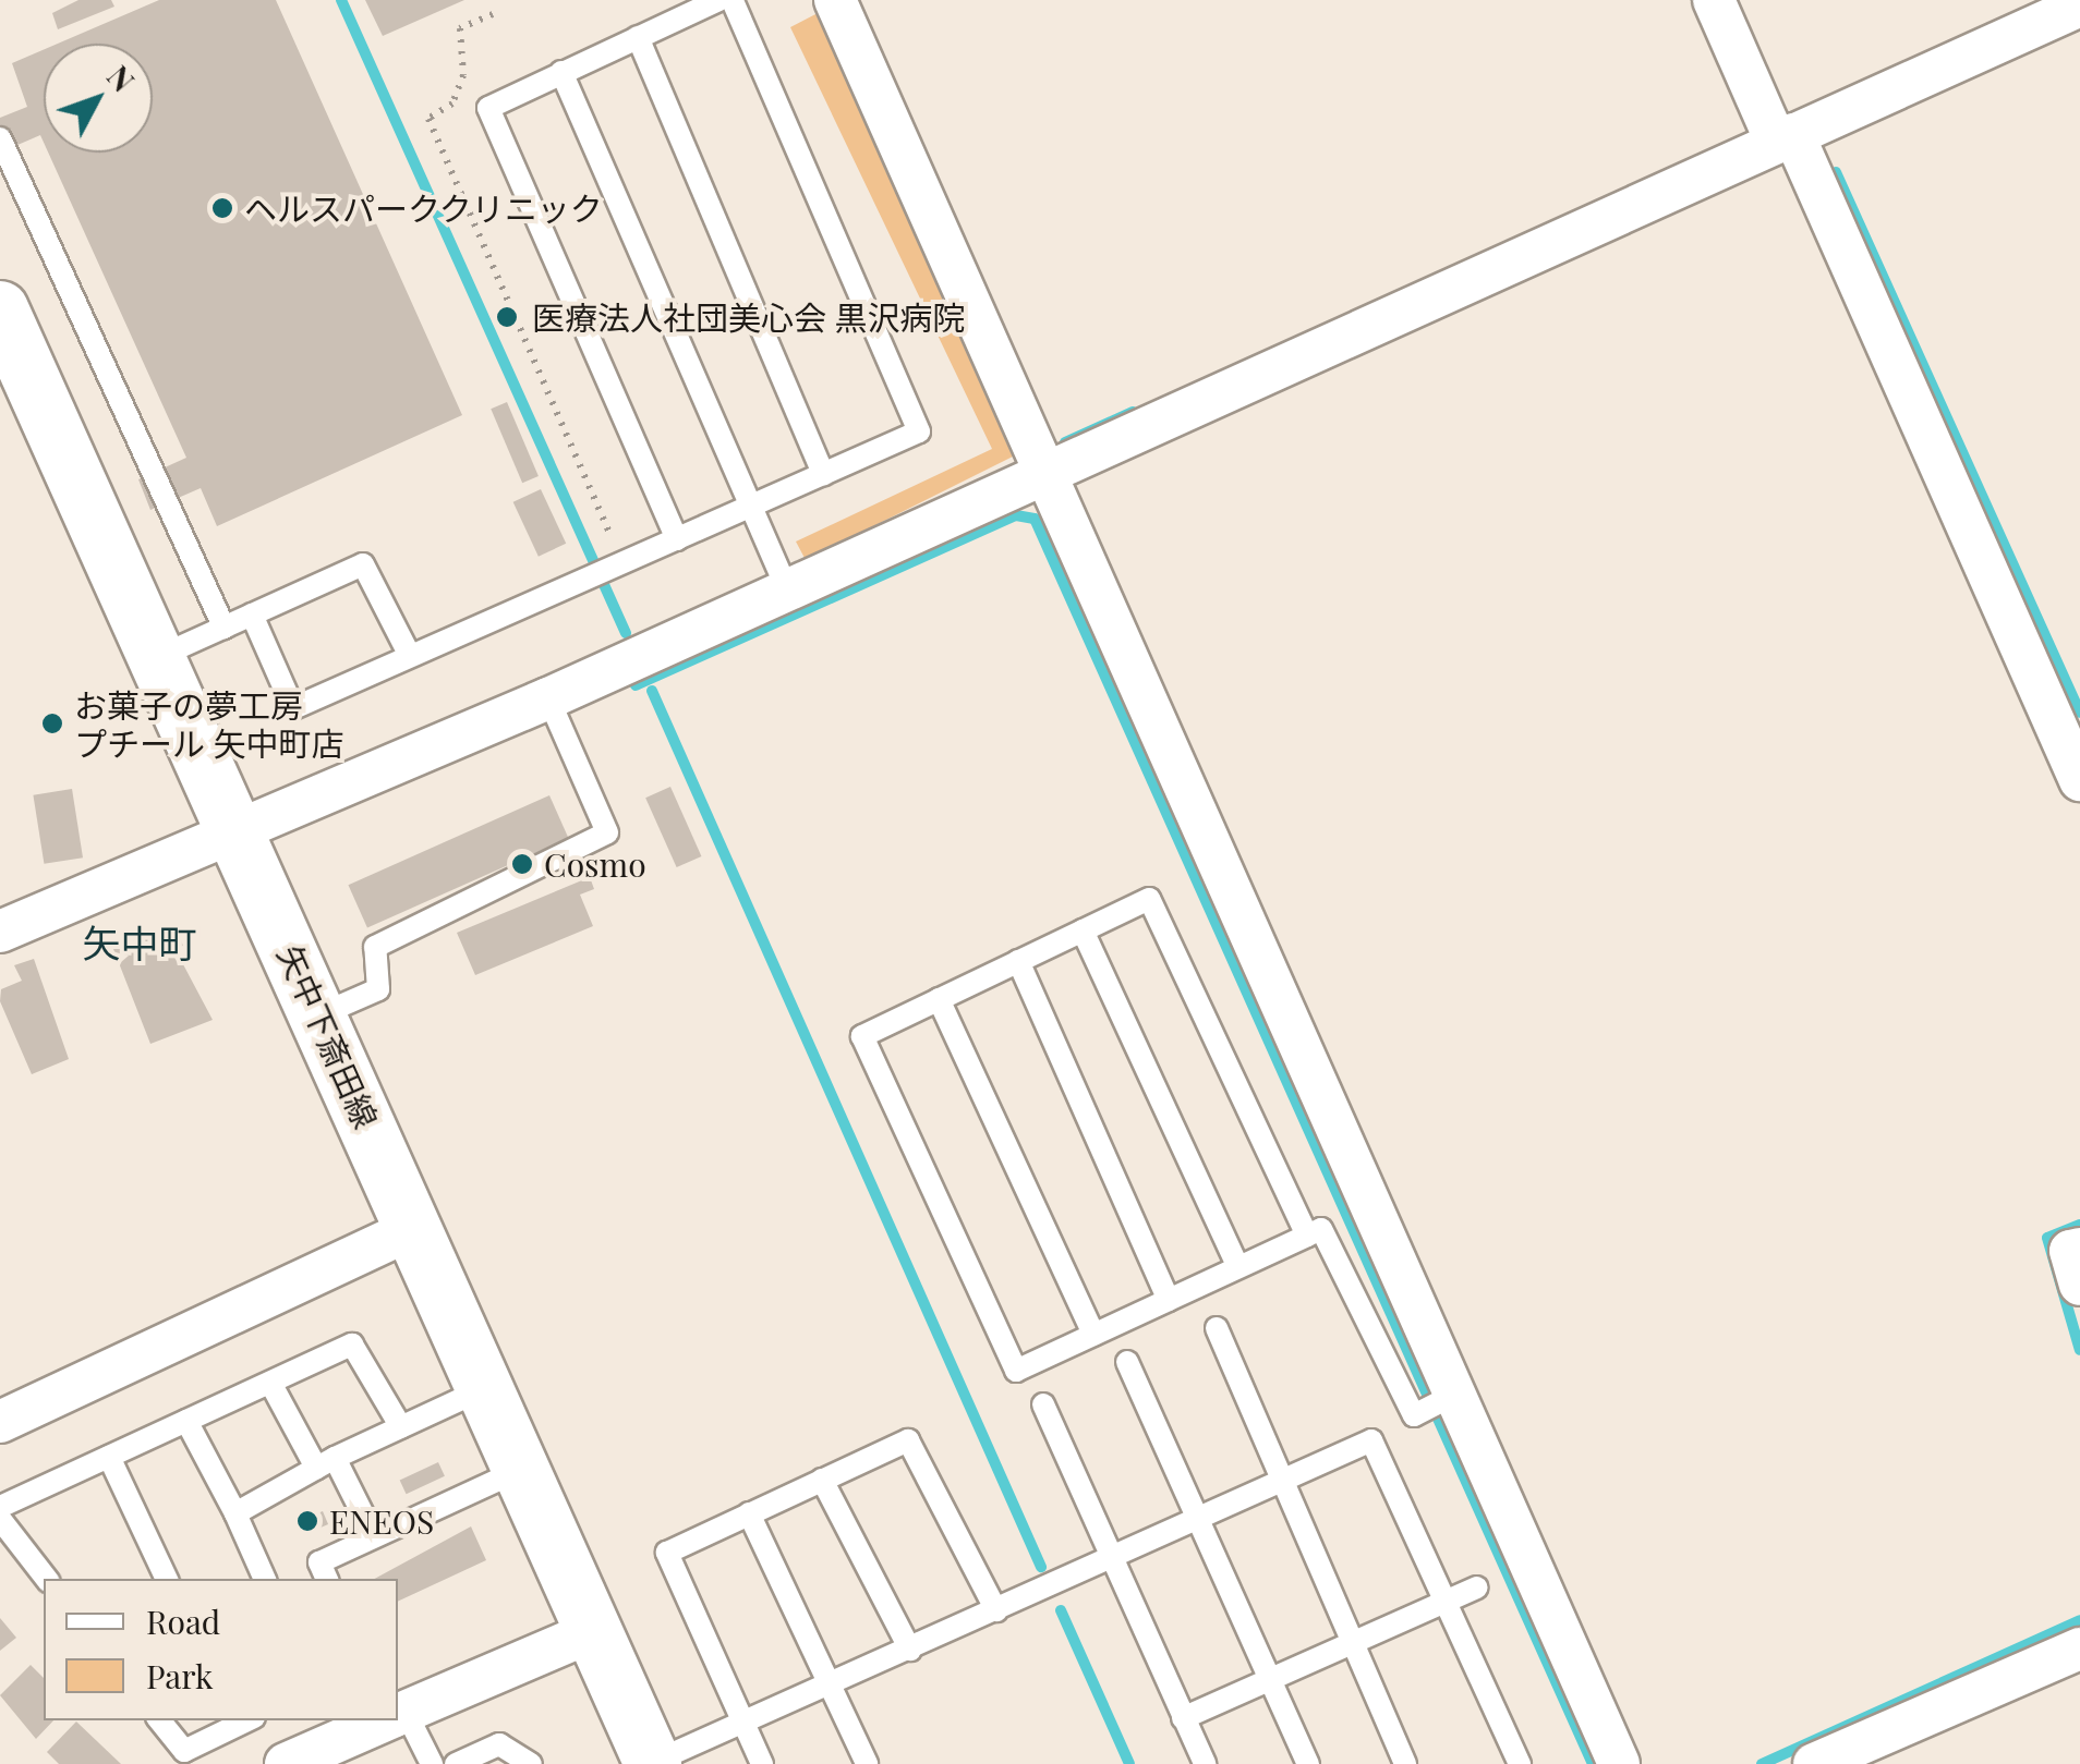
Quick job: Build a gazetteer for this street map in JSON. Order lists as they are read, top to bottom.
{
  "streets": {
    "street": ["矢中下斎田線"]
  },
  "districts": ["矢中町"],
  "places": [
    "ヘルスパーククリニック",
    "医療法人社団美心会 黒沢病院",
    "お菓子の夢工房 プチール 矢中町店",
    "Cosmo",
    "ENEOS"
  ],
  "legend": ["Road", "Park"],
  "north": "top right"
}
